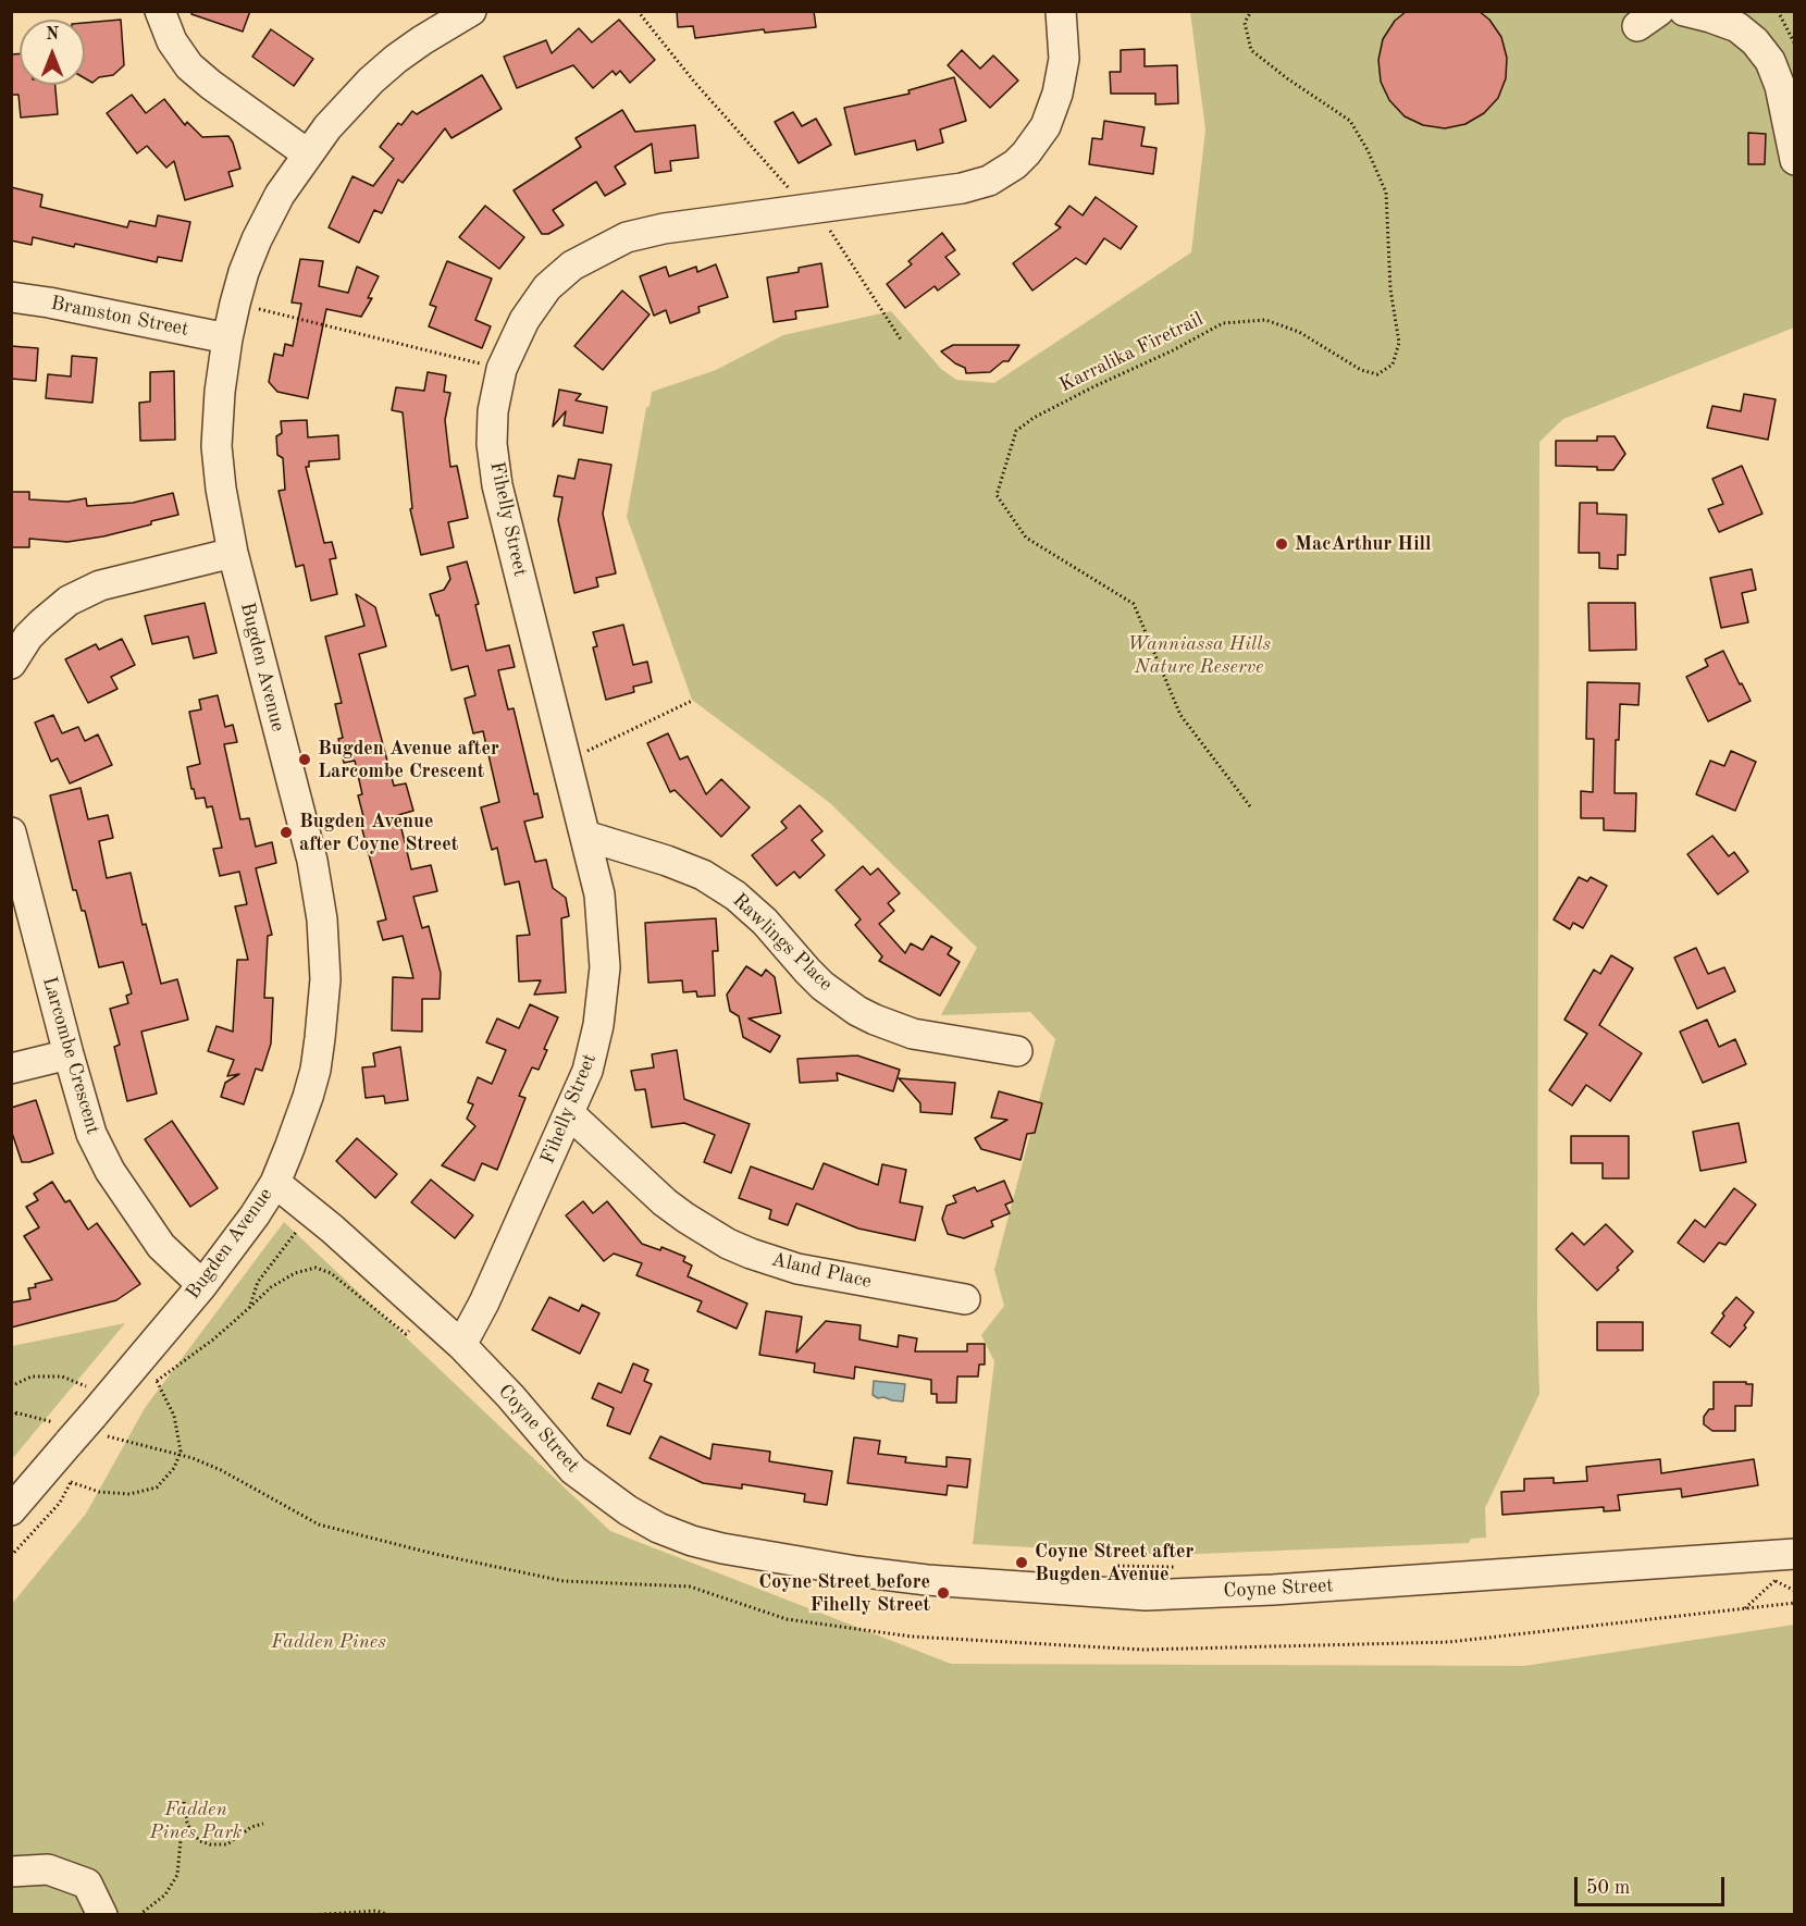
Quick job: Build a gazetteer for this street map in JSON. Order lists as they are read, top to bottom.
{
  "streets": {
    "street": [
      "Bramston Street",
      "Fihelly Street",
      "Bugden Avenue",
      "Rawlings Place",
      "Larcombe Crescent",
      "Aland Place",
      "Coyne Street"
    ],
    "path": ["Karralika Firetrail"]
  },
  "crossings": [
    ["Bramston Street", "Bugden Avenue"],
    ["Fihelly Street", "Rawlings Place"],
    ["Fihelly Street", "Aland Place"],
    ["Fihelly Street", "Coyne Street"],
    ["Bugden Avenue", "Larcombe Crescent"],
    ["Bugden Avenue", "Coyne Street"]
  ],
  "parks": ["Wanniassa Hills Nature Reserve", "Fadden Pines", "Fadden Pines Park"],
  "places": [
    "MacArthur Hill",
    "Bugden Avenue after Larcombe Crescent",
    "Bugden Avenue after Coyne Street",
    "Coyne Street after Bugden Avenue",
    "Coyne Street before Fihelly Street"
  ],
  "scale_bar": "50 m",
  "north": "top"
}
